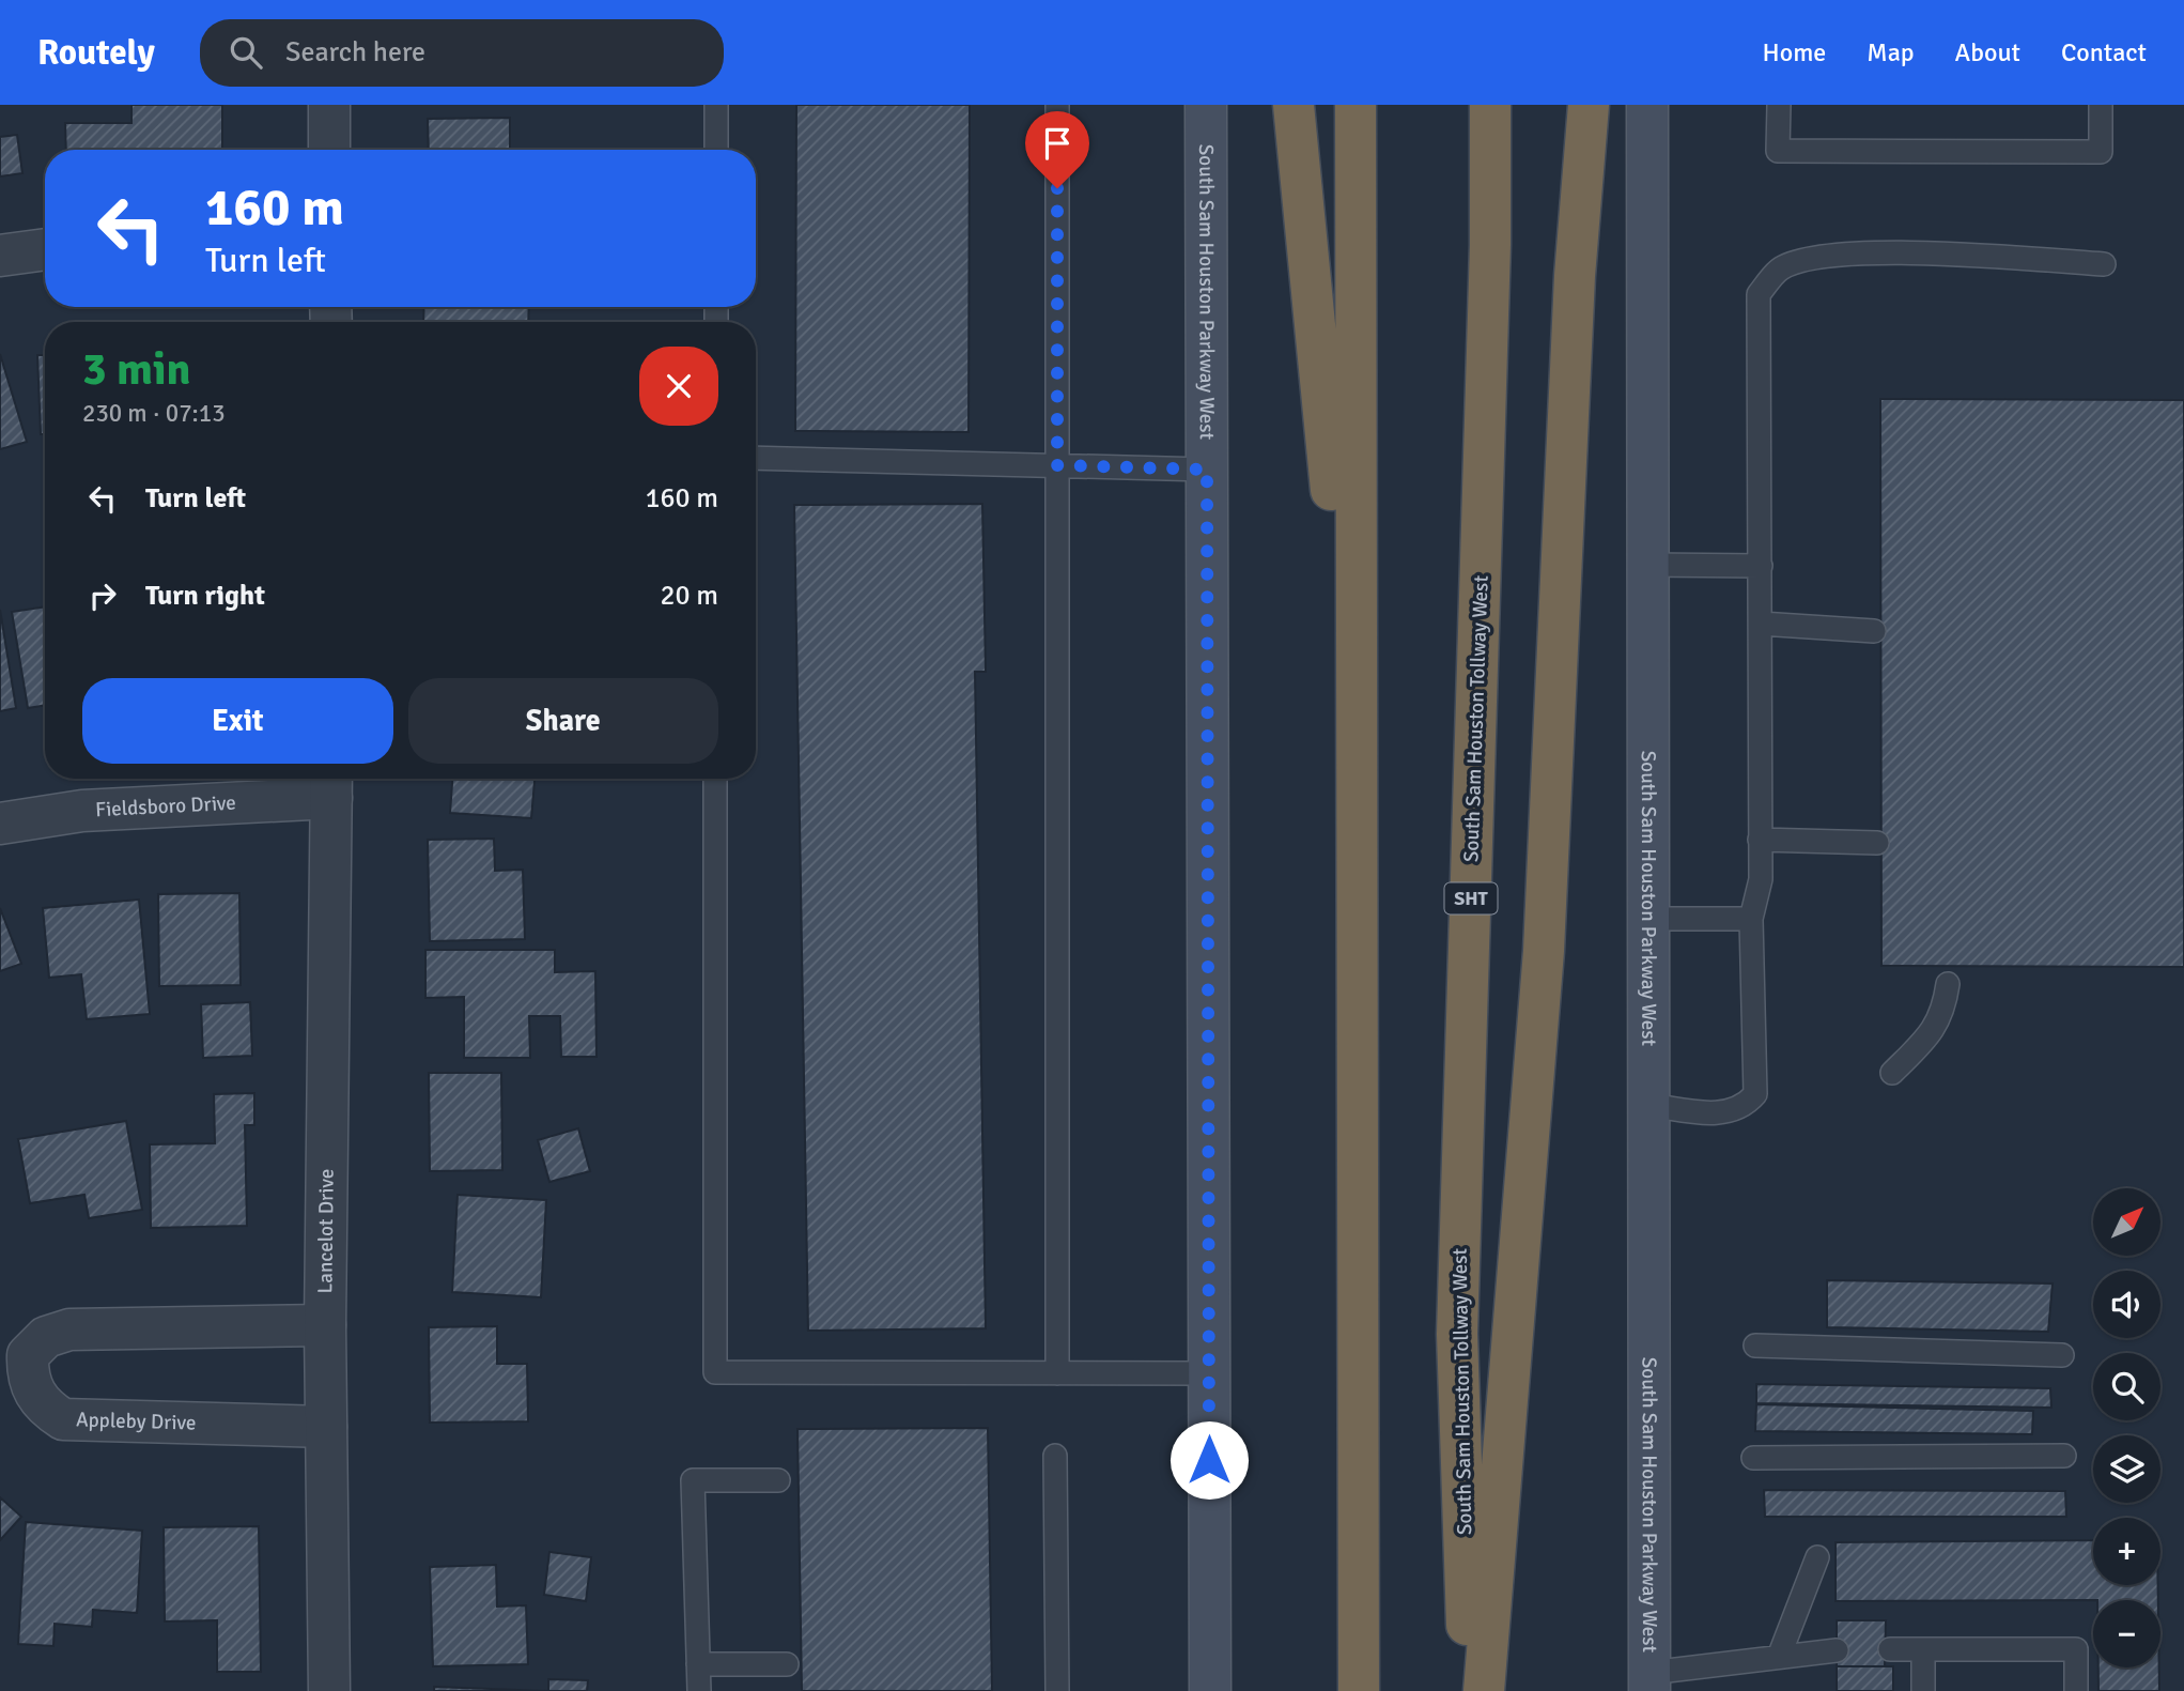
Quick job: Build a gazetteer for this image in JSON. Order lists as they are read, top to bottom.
{
  "streets": {
    "highway": ["South Sam Houston Tollway West", "SHT"],
    "main road": ["South Sam Houston Parkway West"],
    "street": ["Fieldsboro Drive", "Lancelot Drive", "Appleby Drive"]
  },
  "crossings": [
    ["Fieldsboro Drive", "Lancelot Drive"],
    ["Lancelot Drive", "Appleby Drive"]
  ],
  "north": "top right",
  "page": {
    "header": "Routely",
    "search": "Search here",
    "nav": [
      "Home",
      "Map",
      "About",
      "Contact"
    ],
    "turn": ["160 m", "Turn left"],
    "heading": ["3 min", "230 m · 07:13"],
    "list": [
      {
        "name": "Turn left",
        "value": "160 m"
      },
      {
        "name": "Turn right",
        "value": "20 m"
      }
    ],
    "buttons": ["Exit", "Share"],
    "map_buttons": ["+", "−"]
  }
}
